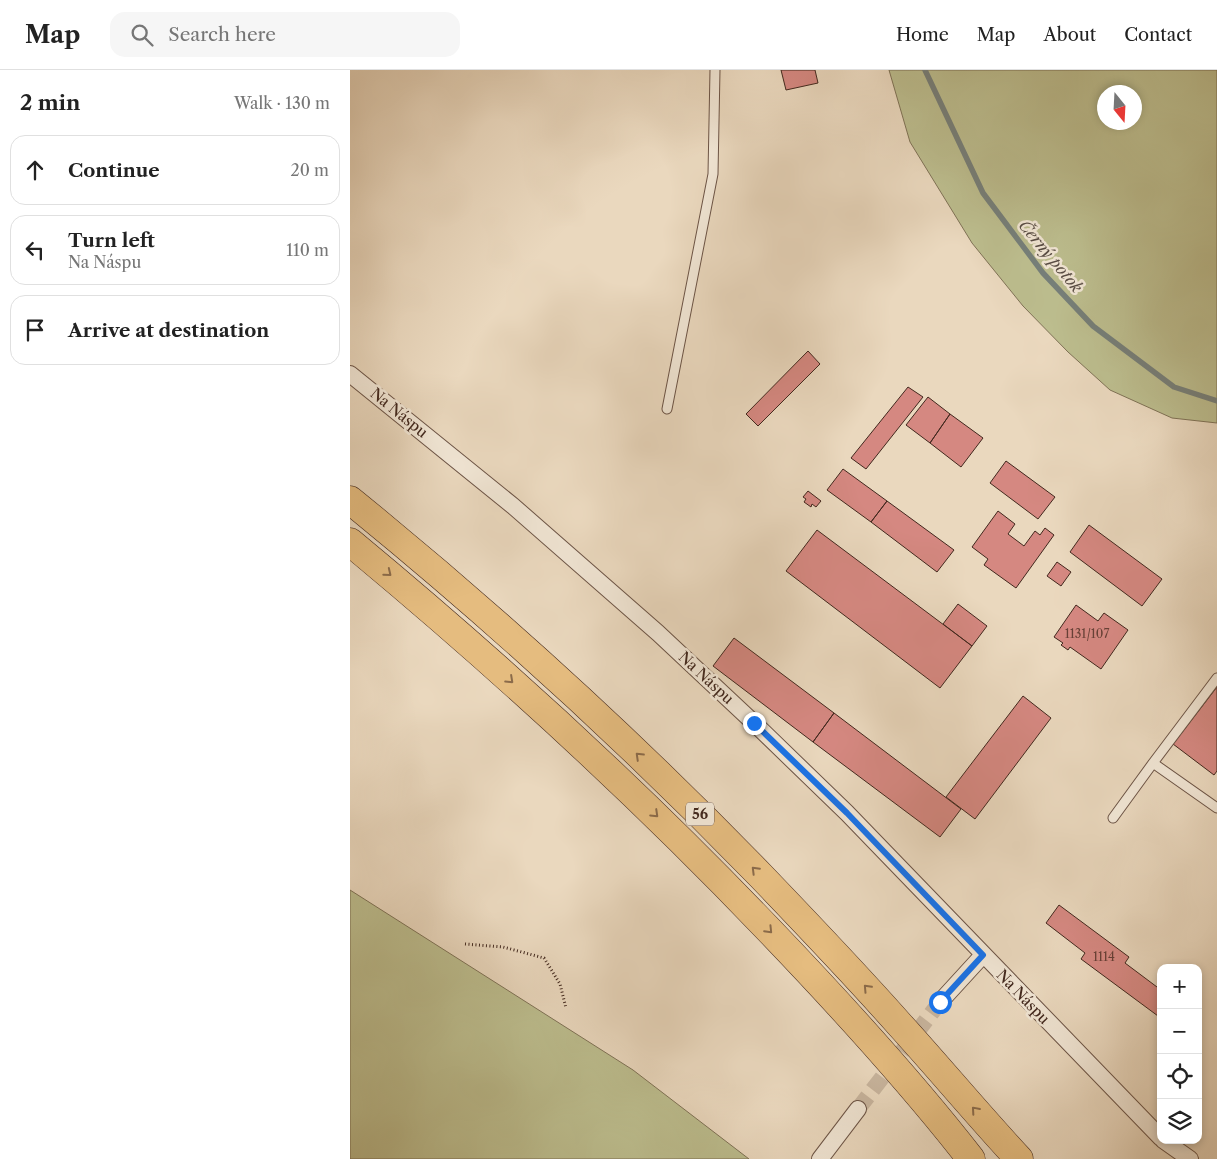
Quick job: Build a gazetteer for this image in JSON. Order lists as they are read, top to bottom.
{
  "streets": {
    "highway": ["56"],
    "street": ["Na Náspu"]
  },
  "water": ["Černý potok"],
  "house_numbers": ["1131/107", "1114"],
  "north": "bottom",
  "page": {
    "header": "Map",
    "search": "Search here",
    "nav": [
      "Home",
      "Map",
      "About",
      "Contact"
    ],
    "heading": ["2 min", "Walk · 130 m"],
    "list": [
      ["Continue", "20 m"],
      ["Turn left", "Na Náspu", "110 m"],
      "Arrive at destination"
    ],
    "map_buttons": ["+", "−"]
  }
}
